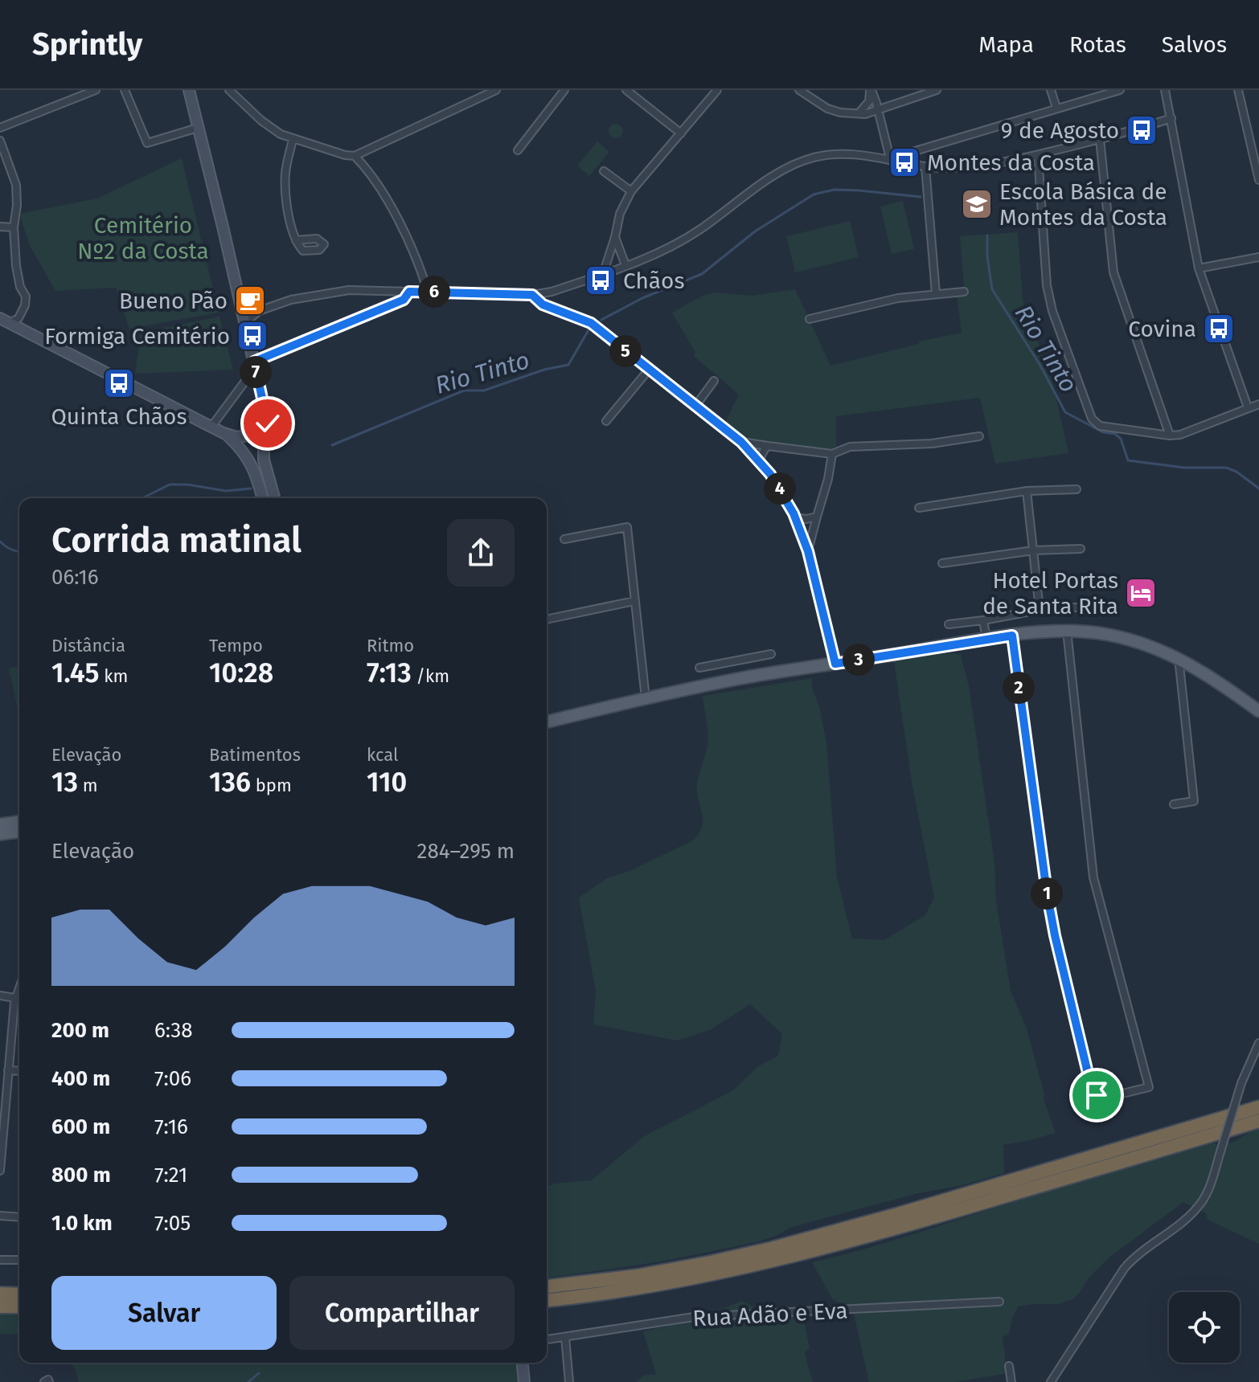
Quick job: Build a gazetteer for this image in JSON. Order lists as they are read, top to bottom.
{
  "streets": {
    "street": ["Rua Adão e Eva"]
  },
  "water": ["Rio Tinto"],
  "parks": ["Cemitério Nº2 da Costa"],
  "places": {
    "bus stop": [
      "9 de Agosto",
      "Montes da Costa",
      "Chãos",
      "Covina",
      "Formiga Cemitério",
      "Quinta Chãos"
    ],
    "school or university": ["Escola Básica de Montes da Costa"],
    "cafe": ["Bueno Pão"],
    "hotel": ["Hotel Portas de Santa Rita"]
  },
  "page": {
    "header": "Sprintly",
    "nav": ["Mapa", "Rotas", "Salvos"],
    "pins": [
      "6",
      "5",
      "7",
      "4",
      "3",
      "2",
      "1"
    ],
    "heading": ["Corrida matinal", "06:16"],
    "stats": [
      ["Distância", "1.45 km"],
      ["Tempo", "10:28"],
      ["Ritmo", "7:13 /km"],
      ["Elevação", "13 m"],
      ["Batimentos", "136 bpm"],
      ["kcal", "110"]
    ],
    "chart": ["Elevação", "284–295 m"],
    "list": [
      {
        "name": "200 m",
        "note": "6:38"
      },
      {
        "name": "400 m",
        "note": "7:06"
      },
      {
        "name": "600 m",
        "note": "7:16"
      },
      {
        "name": "800 m",
        "note": "7:21"
      },
      {
        "name": "1.0 km",
        "note": "7:05"
      }
    ],
    "buttons": ["Salvar", "Compartilhar"]
  }
}
